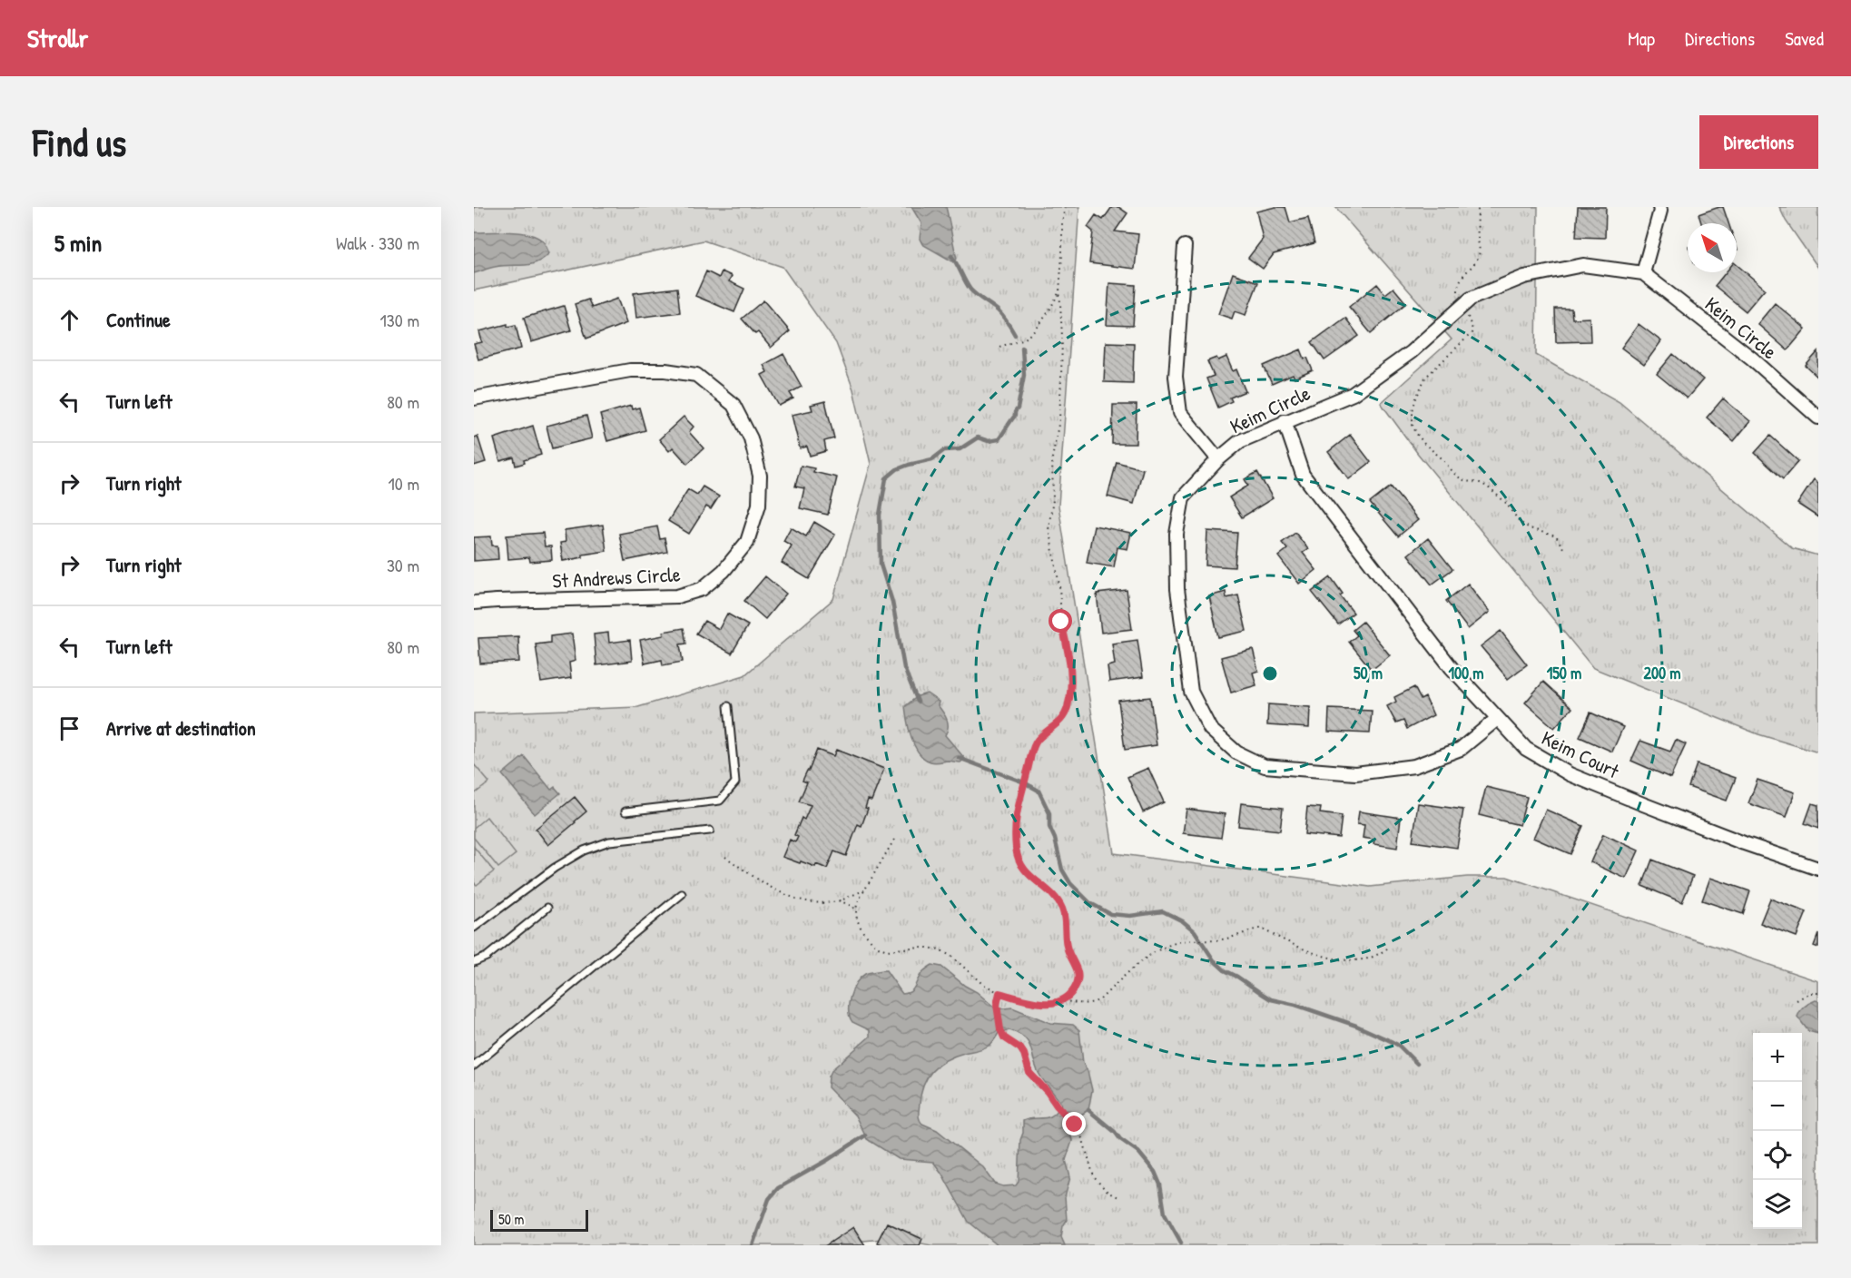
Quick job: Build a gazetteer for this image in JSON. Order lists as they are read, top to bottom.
{
  "streets": {
    "street": ["Keim Circle", "St Andrews Circle", "Keim Court"]
  },
  "crossings": [
    ["Keim Circle", "Keim Court"]
  ],
  "scale_bar": "50 m",
  "north": "top left",
  "page": {
    "header": "Strollr",
    "nav": ["Map", "Directions", "Saved"],
    "buttons": "Directions",
    "title": "Find us",
    "heading": ["5 min", "Walk · 330 m"],
    "list": [
      ["Continue", "130 m"],
      ["Turn left", "80 m"],
      ["Turn right", "10 m"],
      ["Turn right", "30 m"],
      ["Turn left", "80 m"],
      "Arrive at destination"
    ],
    "map_buttons": ["+", "−"],
    "scale": "50 m"
  },
  "rings": [
    "50 m",
    "100 m",
    "150 m",
    "200 m"
  ]
}
